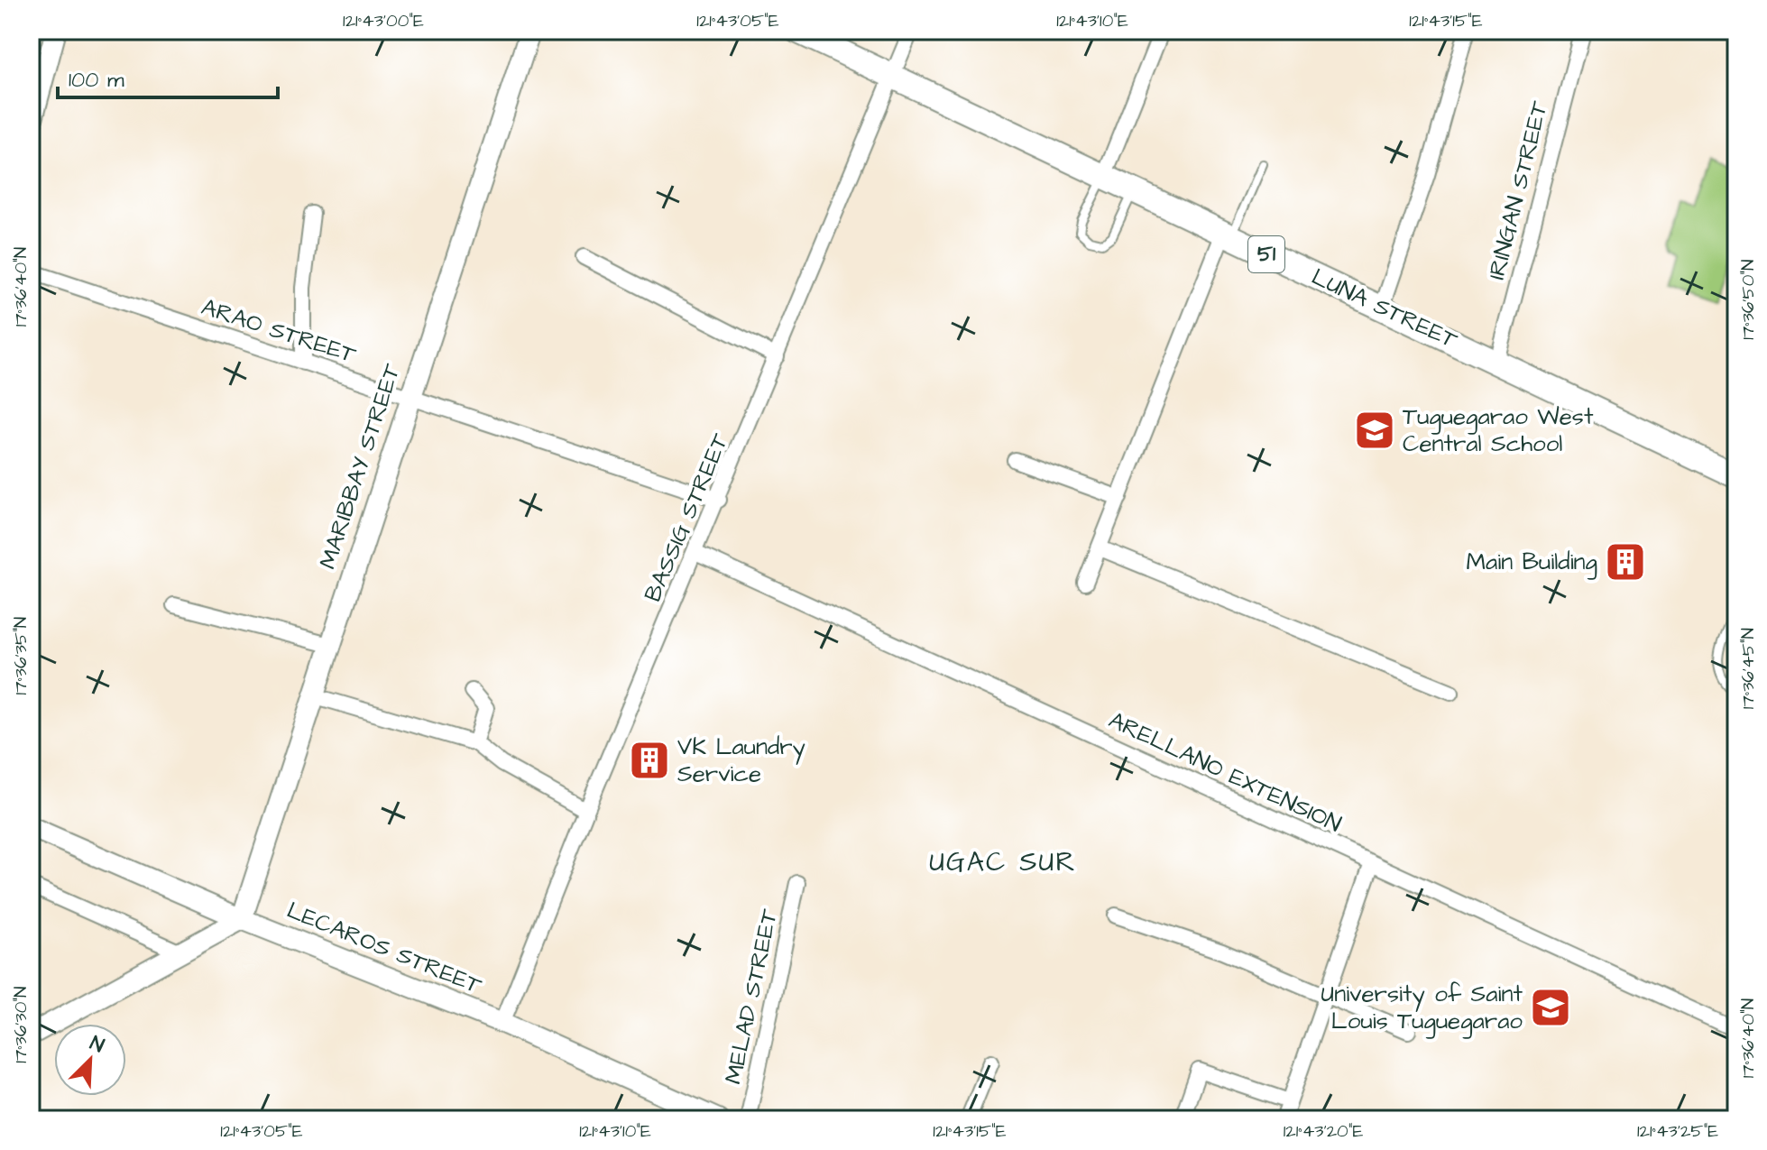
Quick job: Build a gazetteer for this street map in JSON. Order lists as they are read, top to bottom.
{
  "streets": {
    "main road": ["51", "LUNA STREET"],
    "street": [
      "IRINGAN STREET",
      "ARAO STREET",
      "MARIBBAY STREET",
      "BASSIG STREET",
      "ARELLANO EXTENSION",
      "LECAROS STREET",
      "MELAD STREET"
    ]
  },
  "crossings": [
    ["IRINGAN STREET", "LUNA STREET"],
    ["LUNA STREET", "BASSIG STREET"],
    ["ARAO STREET", "MARIBBAY STREET"],
    ["ARAO STREET", "BASSIG STREET"],
    ["MARIBBAY STREET", "LECAROS STREET"],
    ["BASSIG STREET", "ARELLANO EXTENSION"],
    ["BASSIG STREET", "LECAROS STREET"]
  ],
  "districts": ["UGAC SUR"],
  "places": {
    "school or university": ["Tuguegarao West Central School", "University of Saint Louis Tuguegarao"],
    "building": ["Main Building", "VK Laundry Service"]
  },
  "scale_bar": "100 m",
  "north": "top right",
  "coordinates": [
    "121°43'00\"E",
    "121°43'05\"E",
    "121°43'10\"E",
    "121°43'15\"E",
    "17°36'40\"N",
    "17°36'50\"N",
    "17°36'35\"N",
    "17°36'45\"N",
    "17°36'30\"N",
    "121°43'20\"E",
    "121°43'25\"E"
  ]
}
